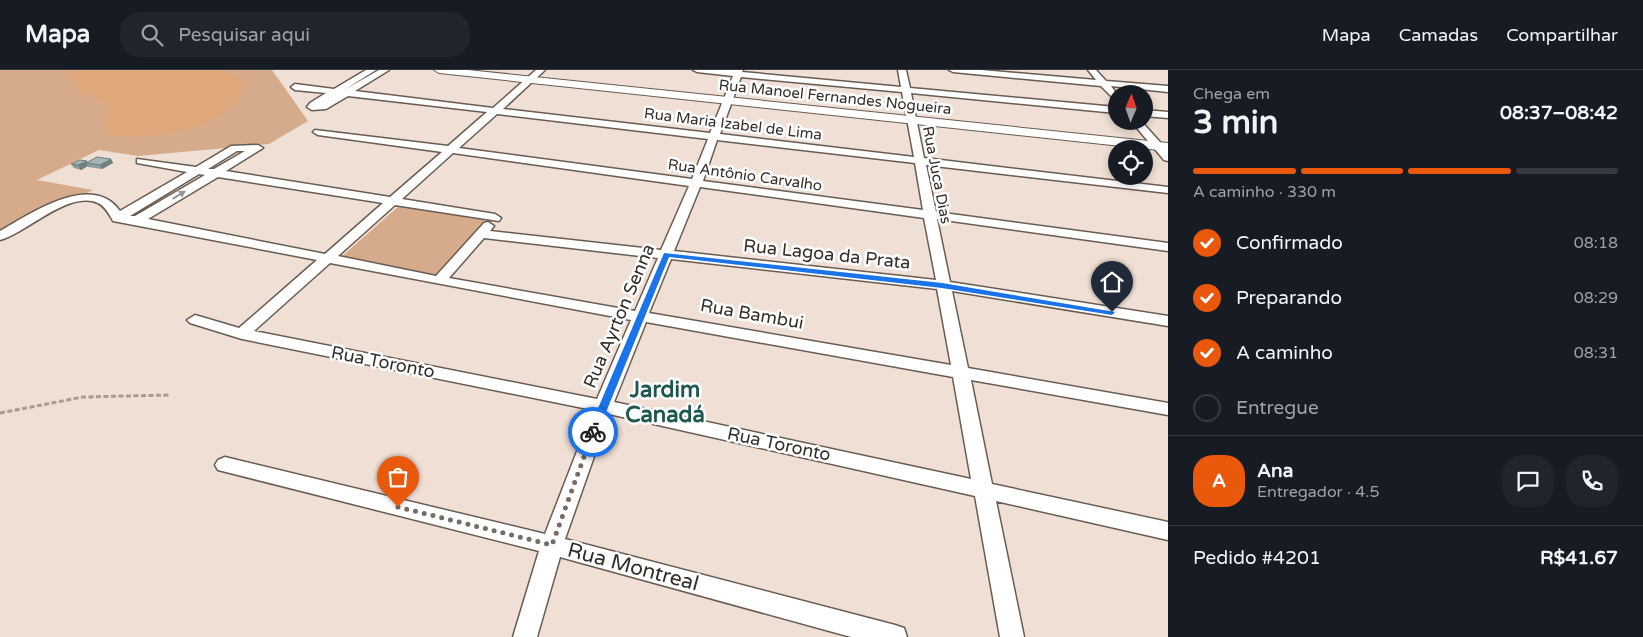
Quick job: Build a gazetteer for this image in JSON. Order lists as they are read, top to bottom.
{
  "streets": {
    "street": [
      "Rua Manoel Fernandes Nogueira",
      "Rua Maria Izabel de Lima",
      "Rua Antônio Carvalho",
      "Rua Juca Dias",
      "Rua Lagoa da Prata",
      "Rua Bambui",
      "Rua Ayrton Senna",
      "Rua Toronto",
      "Rua Montreal"
    ]
  },
  "crossings": [
    ["Rua Manoel Fernandes Nogueira", "Rua Juca Dias"],
    ["Rua Manoel Fernandes Nogueira", "Rua Ayrton Senna"],
    ["Rua Maria Izabel de Lima", "Rua Juca Dias"],
    ["Rua Maria Izabel de Lima", "Rua Ayrton Senna"],
    ["Rua Antônio Carvalho", "Rua Juca Dias"],
    ["Rua Antônio Carvalho", "Rua Ayrton Senna"],
    ["Rua Juca Dias", "Rua Lagoa da Prata"],
    ["Rua Lagoa da Prata", "Rua Ayrton Senna"],
    ["Rua Bambui", "Rua Ayrton Senna"],
    ["Rua Ayrton Senna", "Rua Toronto"],
    ["Rua Ayrton Senna", "Rua Montreal"]
  ],
  "districts": ["Jardim Canadá"],
  "north": "top",
  "page": {
    "header": "Mapa",
    "search": "Pesquisar aqui",
    "nav": ["Mapa", "Camadas", "Compartilhar"],
    "heading": ["3 min", "Chega em", "08:37–08:42"],
    "panel": [
      "Ana",
      "Entregador · 4.5",
      "Pedido #4201",
      "R$41.67"
    ],
    "bar": "A caminho · 330 m",
    "list": [
      ["Confirmado", "08:18"],
      ["Preparando", "08:29"],
      ["A caminho", "08:31"],
      "Entregue"
    ],
    "round": "A"
  }
}
